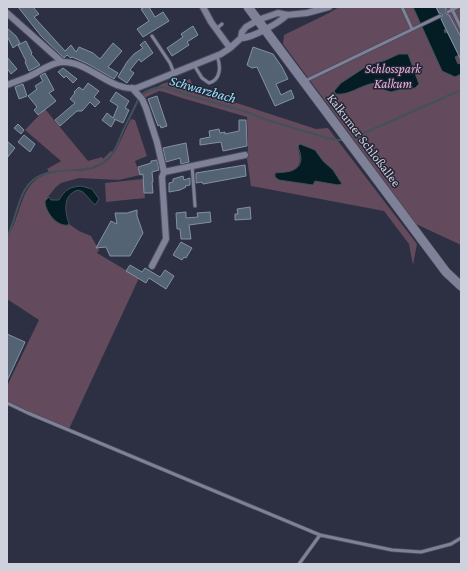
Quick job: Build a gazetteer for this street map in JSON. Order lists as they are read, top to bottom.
{
  "streets": {
    "main road": ["Kalkumer Schloßallee"]
  },
  "water": ["Schwarzbach"],
  "parks": ["Schlosspark Kalkum"]
}
